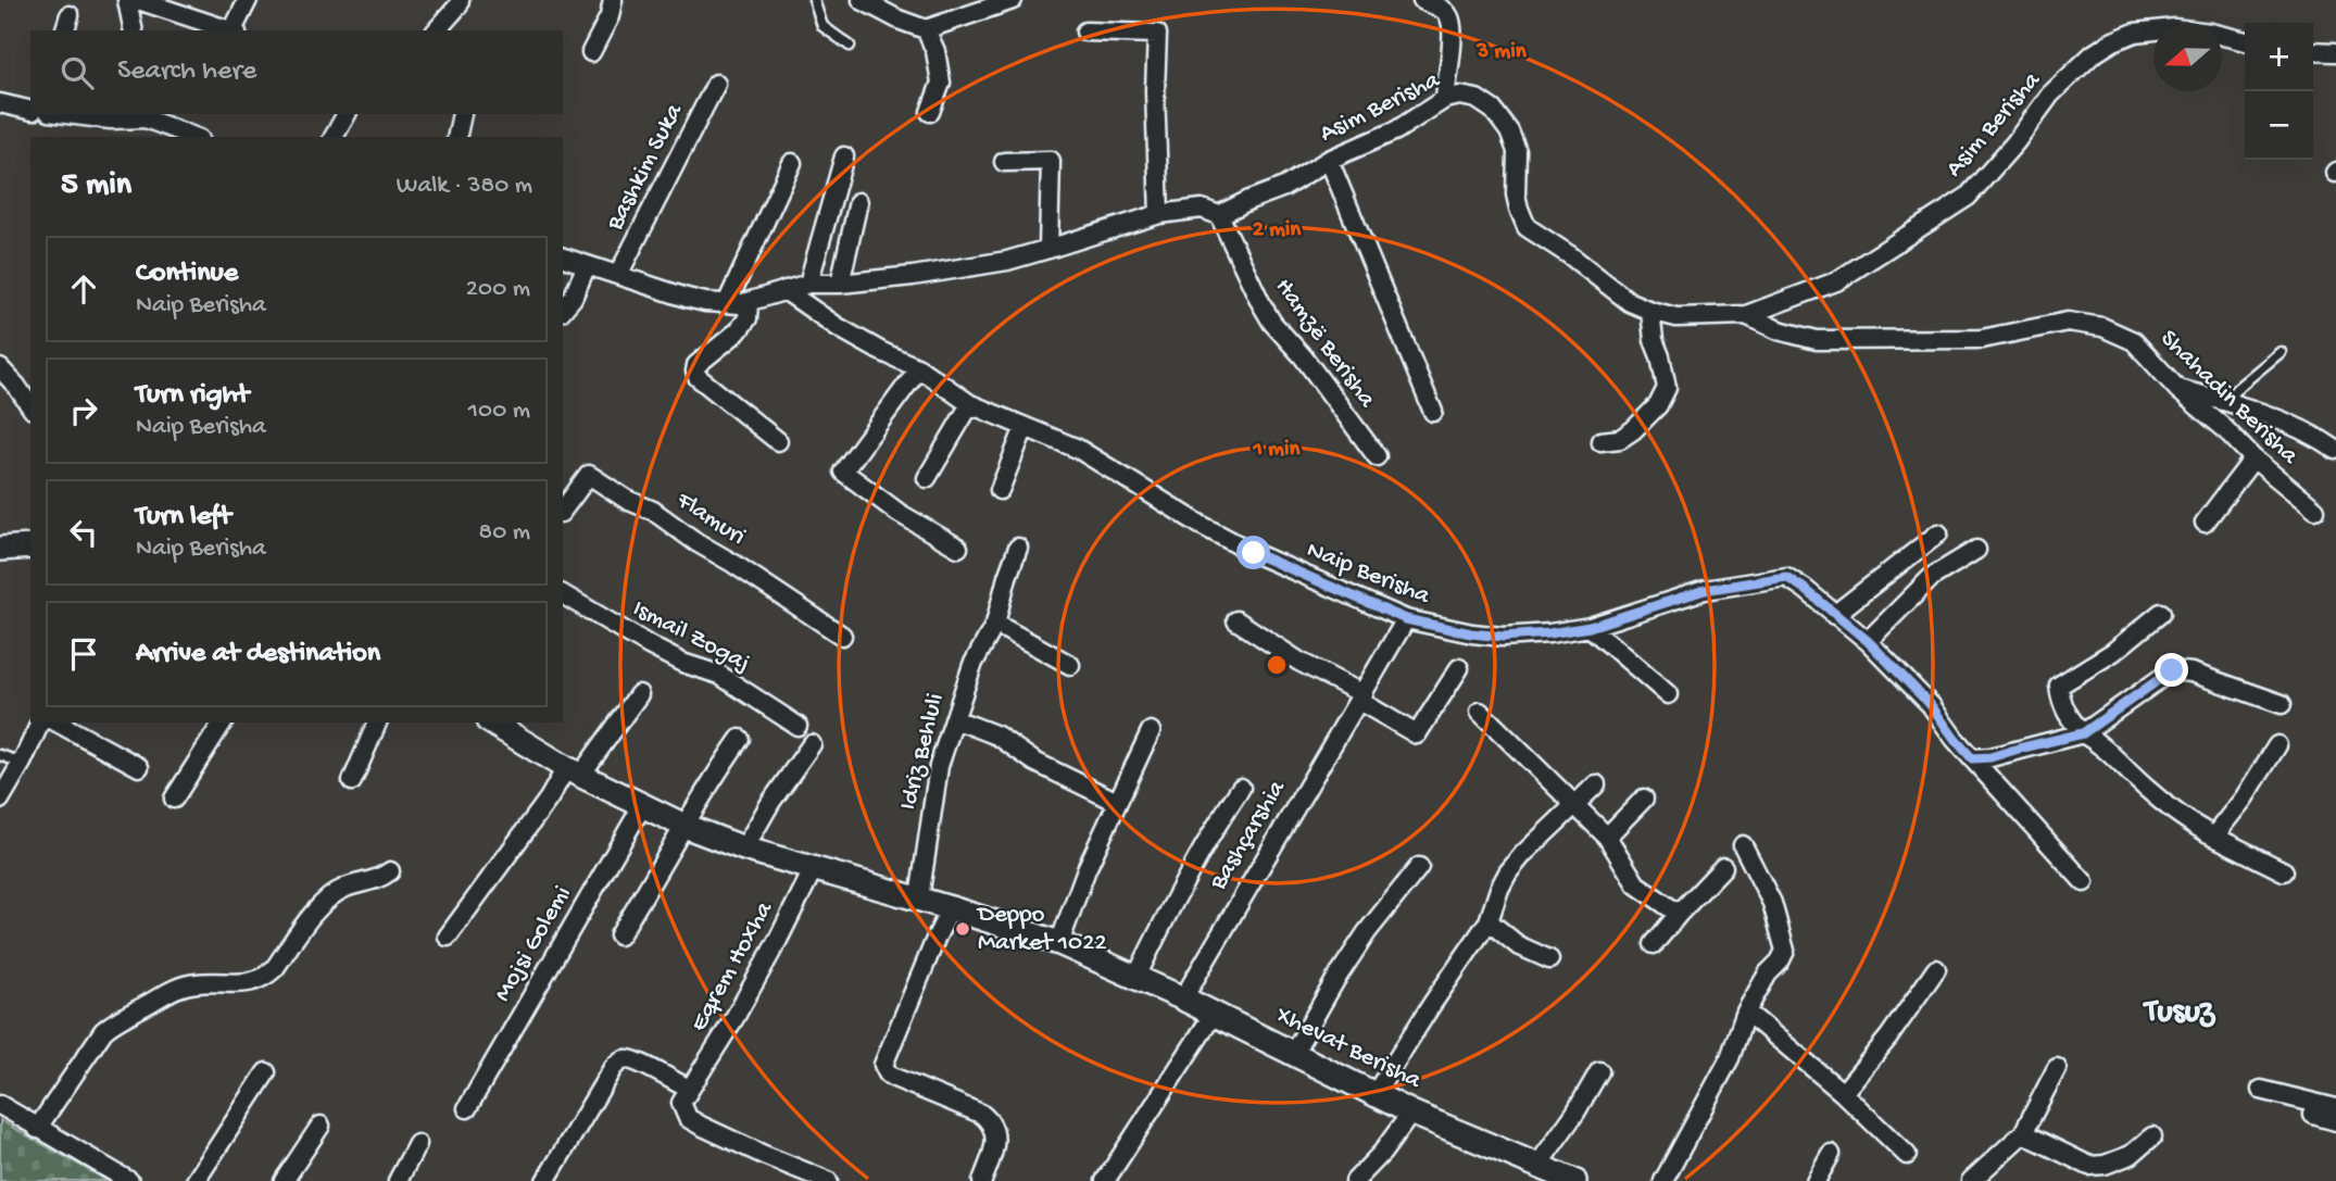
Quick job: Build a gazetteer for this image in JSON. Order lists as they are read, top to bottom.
{
  "streets": {
    "street": [
      "Asim Berisha",
      "Bashkim Suka",
      "Hamzë Berisha",
      "Shahadin Berisha",
      "Flamuri",
      "Naip Berisha",
      "Ismail Zogaj",
      "Idriz Behluli",
      "Bashçarshia",
      "Mojsi Golemi",
      "Eqrem Hoxha",
      "Xhevat Berisha"
    ]
  },
  "crossings": [
    ["Asim Berisha", "Hamzë Berisha"],
    ["Asim Berisha", "Shahadin Berisha"],
    ["Naip Berisha", "Bashçarshia"],
    ["Idriz Behluli", "Xhevat Berisha"],
    ["Bashçarshia", "Xhevat Berisha"],
    ["Mojsi Golemi", "Xhevat Berisha"],
    ["Eqrem Hoxha", "Xhevat Berisha"]
  ],
  "districts": ["Tusuz"],
  "places": ["Deppo Market 1022"],
  "north": "left",
  "page": {
    "map_buttons": ["+", "−"],
    "search": "Search here",
    "heading": ["5 min", "Walk · 380 m"],
    "list": [
      ["Continue", "Naip Berisha", "200 m"],
      ["Turn right", "Naip Berisha", "100 m"],
      ["Turn left", "Naip Berisha", "80 m"],
      "Arrive at destination"
    ]
  },
  "rings": ["3 min", "2 min", "1 min"]
}
